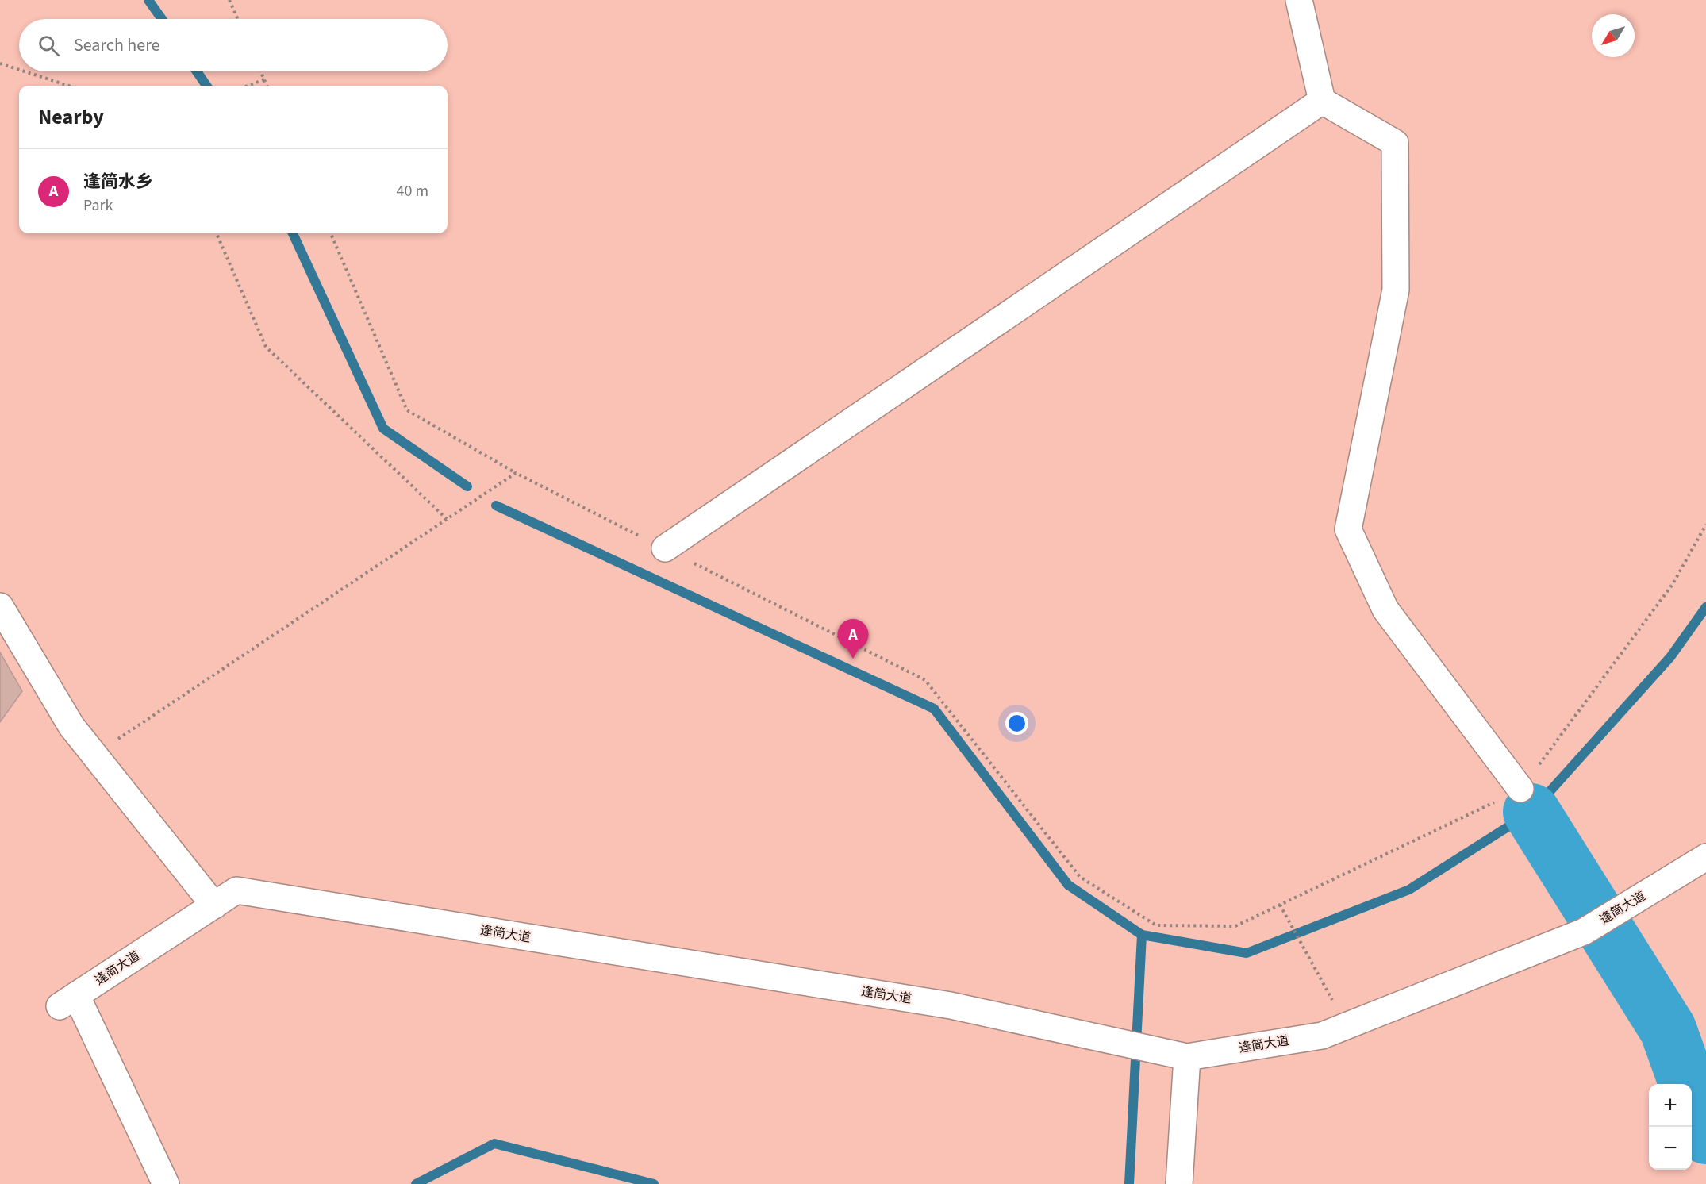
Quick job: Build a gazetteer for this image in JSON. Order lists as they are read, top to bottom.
{
  "streets": {
    "street": ["逢简大道"]
  },
  "north": "bottom left",
  "page": {
    "search": "Search here",
    "heading": "Nearby",
    "list": [
      {
        "mark": "A",
        "name": "逢简水乡",
        "note": "Park",
        "value": "40 m"
      }
    ],
    "pins": "A",
    "map_buttons": ["+", "−"]
  }
}
